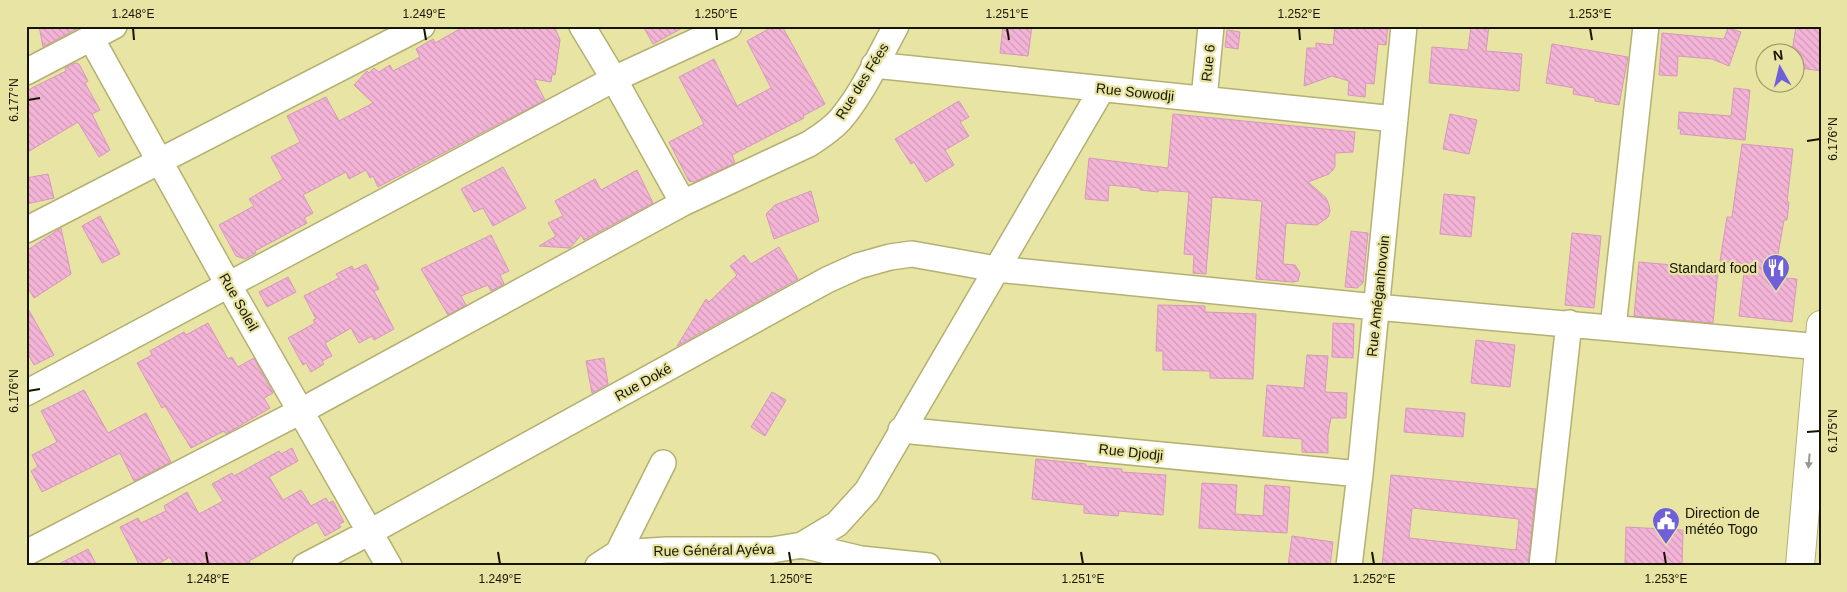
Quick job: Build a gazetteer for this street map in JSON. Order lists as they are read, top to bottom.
{
  "streets": {
    "street": [
      "Rue 6",
      "Rue des Fées",
      "Rue Sowodji",
      "Rue Améganhovoin",
      "Rue Soleil",
      "Rue Doké",
      "Rue Djodji",
      "Rue Général Ayéva"
    ]
  },
  "crossings": [
    ["Rue 6", "Rue Sowodji"],
    ["Rue des Fées", "Rue Sowodji"],
    ["Rue des Fées", "Rue Soleil"],
    ["Rue Sowodji", "Rue Améganhovoin"],
    ["Rue Améganhovoin", "Rue Doké"],
    ["Rue Améganhovoin", "Rue Djodji"],
    ["Rue Soleil", "Rue Doké"]
  ],
  "places": {
    "restaurant": ["Standard food"],
    "public building": ["Direction de météo Togo"]
  },
  "north": "top",
  "coordinates": [
    "1.248°E",
    "1.249°E",
    "1.250°E",
    "1.251°E",
    "1.252°E",
    "1.253°E",
    "6.177°N",
    "6.176°N",
    "6.175°N"
  ]
}
